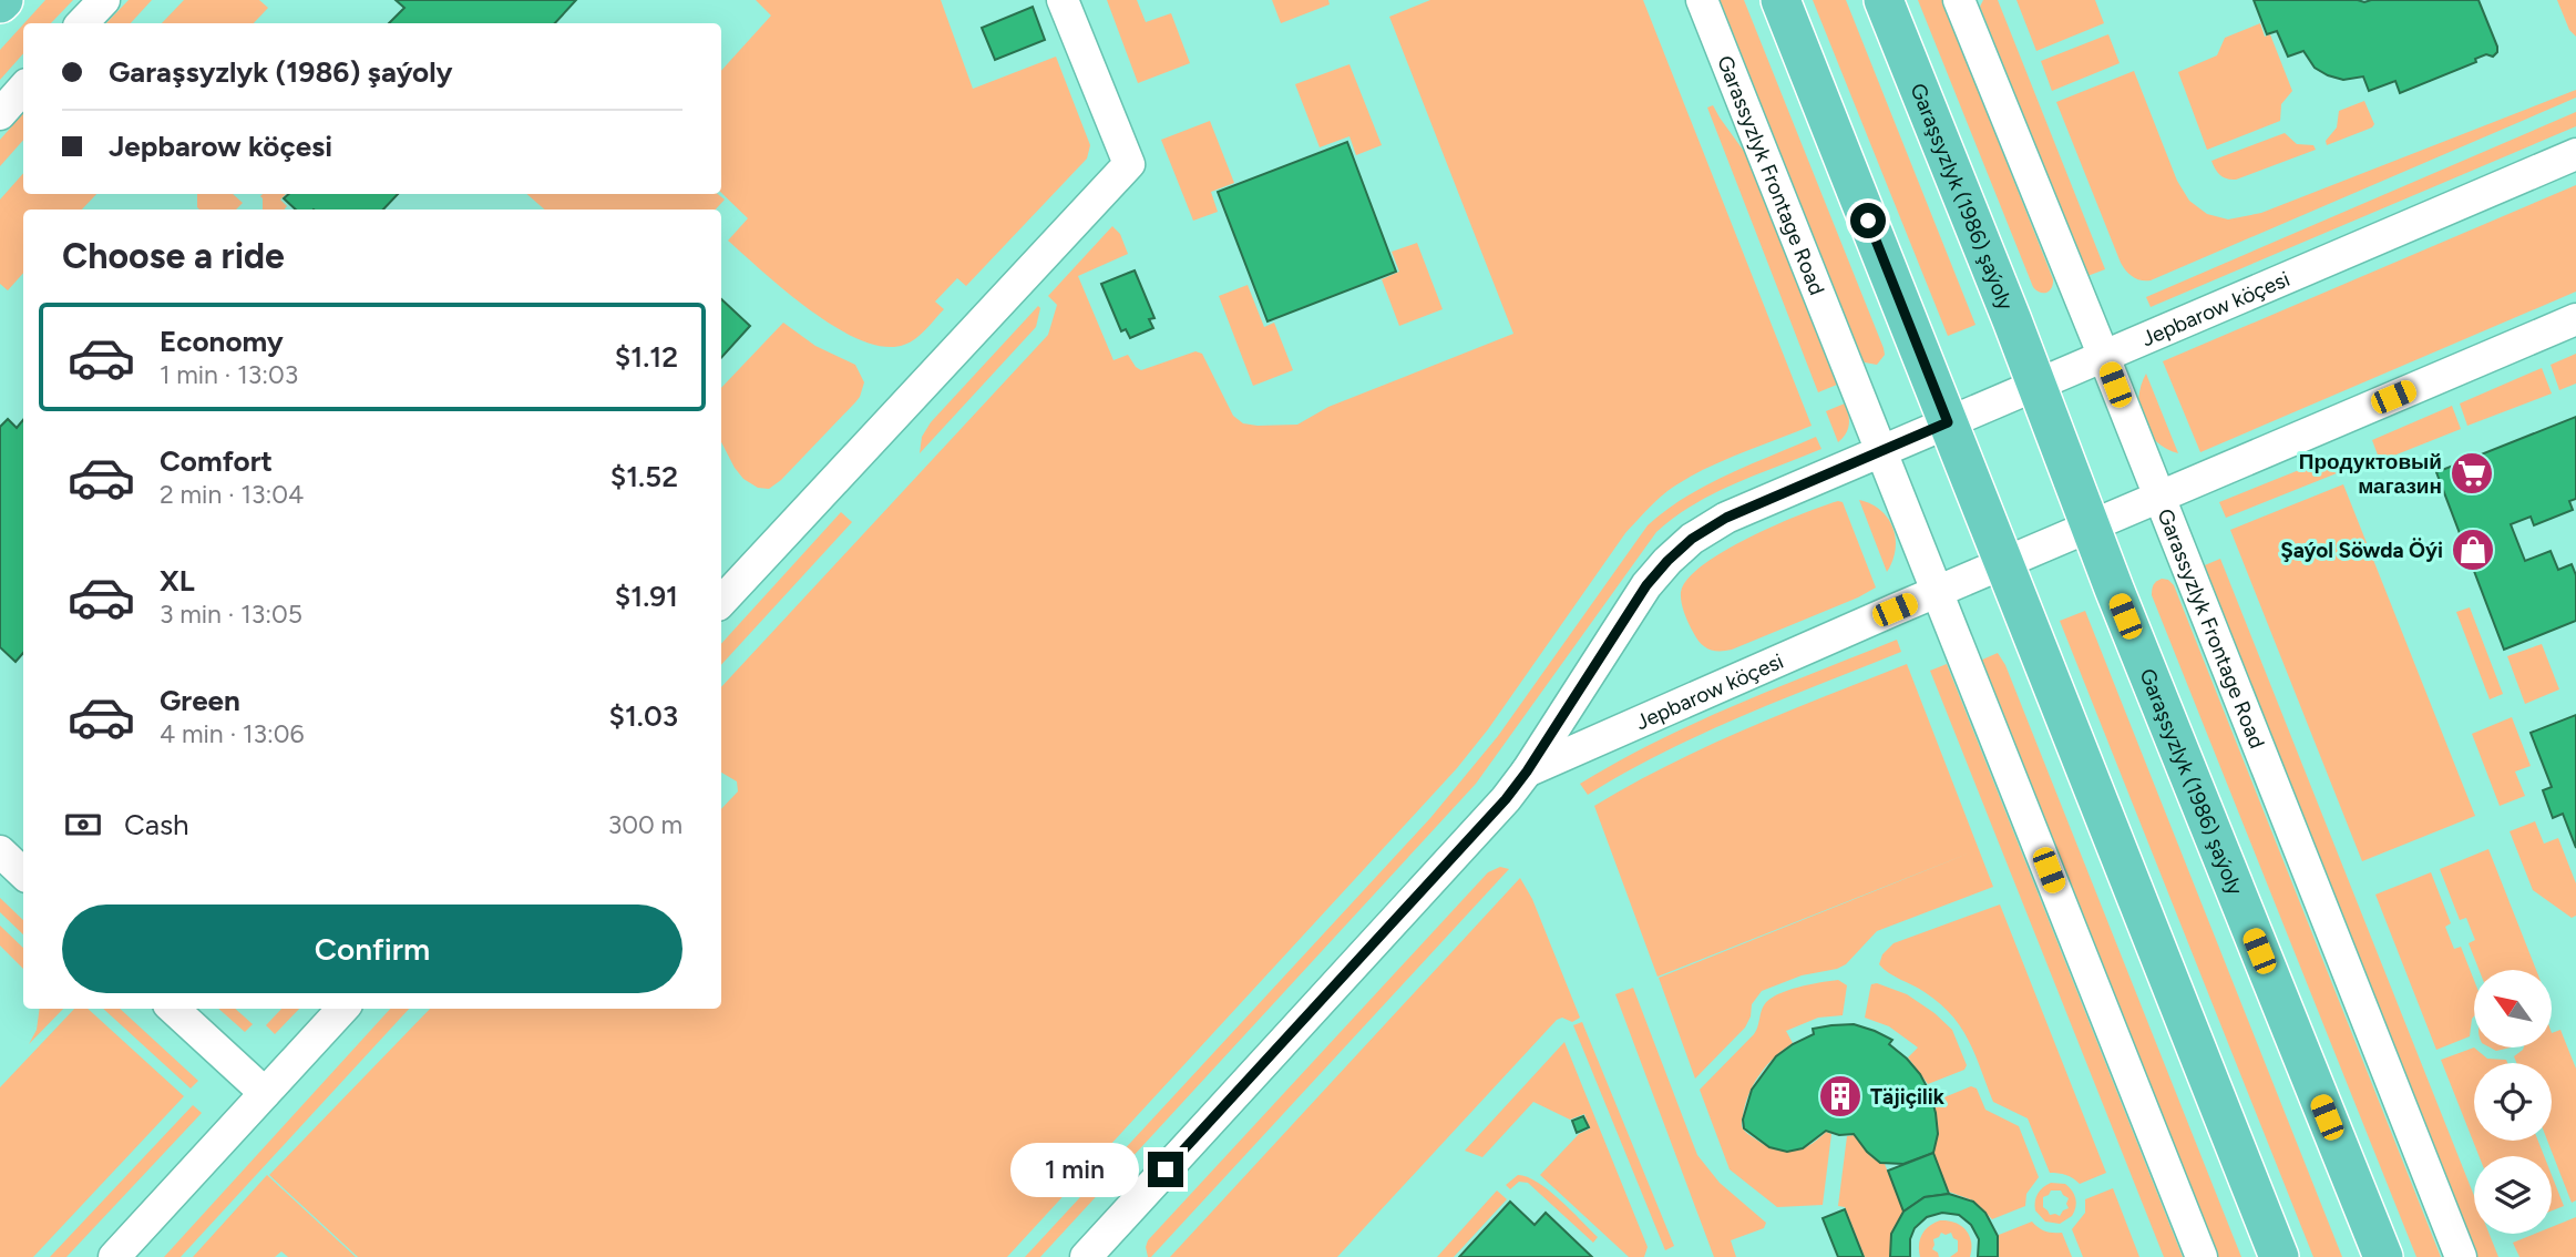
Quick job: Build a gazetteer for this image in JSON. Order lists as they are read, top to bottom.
{
  "streets": {
    "main road": ["Garaşsyzlyk (1986) şaýoly"],
    "street": ["Garassyzlyk Frontage Road", "Jepbarow köçesi"]
  },
  "crossings": [
    ["Garassyzlyk Frontage Road", "Jepbarow köçesi"],
    ["Garaşsyzlyk (1986) şaýoly", "Jepbarow köçesi"]
  ],
  "places": {
    "supermarket": ["Продуктовый магазин"],
    "shop": ["Şaýol Söwda Öýi"],
    "building": ["Täjiçilik"]
  },
  "north": "top left",
  "page": {
    "banner": ["Garaşsyzlyk (1986) şaýoly", "Jepbarow köçesi"],
    "heading": "Choose a ride",
    "list": [
      {
        "name": "Economy",
        "note": "1 min · 13:03",
        "value": "$1.12"
      },
      {
        "name": "Comfort",
        "note": "2 min · 13:04",
        "value": "$1.52"
      },
      {
        "name": "XL",
        "note": "3 min · 13:05",
        "value": "$1.91"
      },
      {
        "name": "Green",
        "note": "4 min · 13:06",
        "value": "$1.03"
      }
    ],
    "pay": ["Cash", "300 m"],
    "buttons": "Confirm",
    "bubble": "1 min"
  }
}
